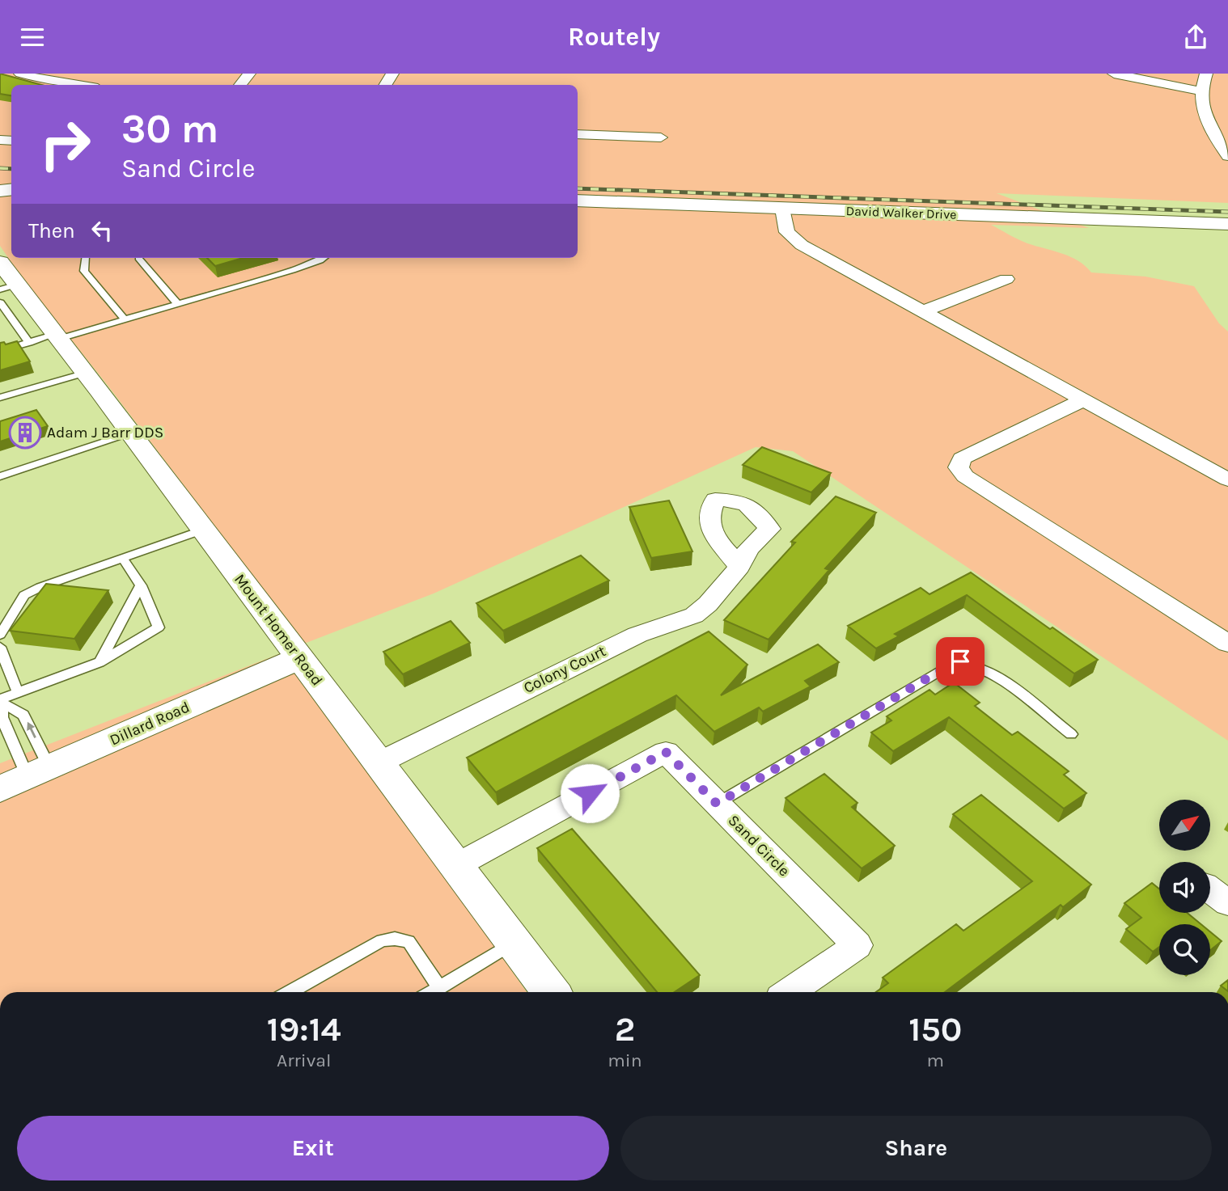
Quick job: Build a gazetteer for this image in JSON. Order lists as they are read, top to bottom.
{
  "streets": {
    "street": [
      "David Walker Drive",
      "Mount Homer Road",
      "Colony Court",
      "Dillard Road",
      "Sand Circle"
    ]
  },
  "crossings": [
    ["Mount Homer Road", "Colony Court"],
    ["Mount Homer Road", "Dillard Road"],
    ["Mount Homer Road", "Sand Circle"]
  ],
  "places": {
    "building": ["Adam J Barr DDS"]
  },
  "north": "top right",
  "page": {
    "header": "Routely",
    "turn": ["30 m", "Sand Circle"],
    "then": "Then",
    "eta": [
      "19:14",
      "Arrival",
      "2",
      "min",
      "150",
      "m"
    ],
    "buttons": ["Exit", "Share"]
  }
}
